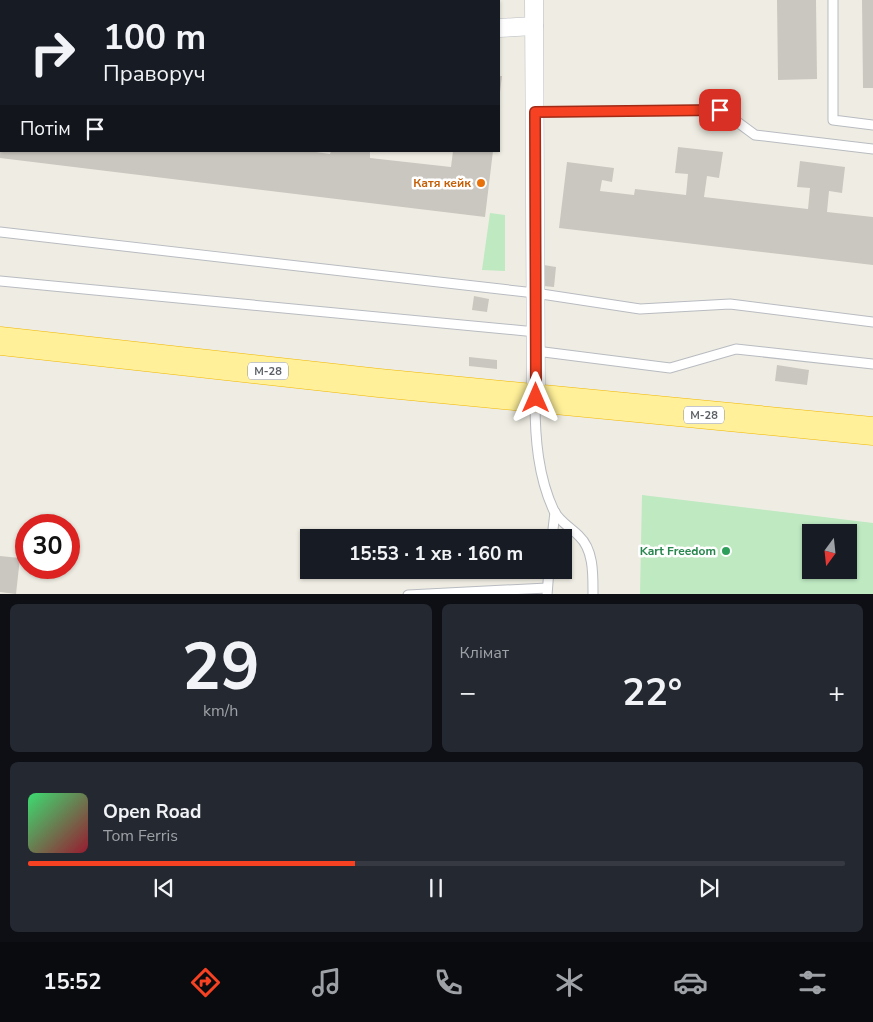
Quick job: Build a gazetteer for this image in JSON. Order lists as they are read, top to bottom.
{
  "streets": {
    "highway": ["М-28"]
  },
  "places": ["Катя кейк", "Kart Freedom"],
  "north": "bottom",
  "page": {
    "turn": ["100 m", "Праворуч"],
    "then": "Потім",
    "limit": "30",
    "trip": "15:53 · 1 хв · 160 m",
    "tile": [
      ["29", "km/h"],
      "Клімат"
    ],
    "heat": ["−", "22°", "+"],
    "song": ["Open Road", "Tom Ferris"],
    "tabs": "15:52"
  }
}
